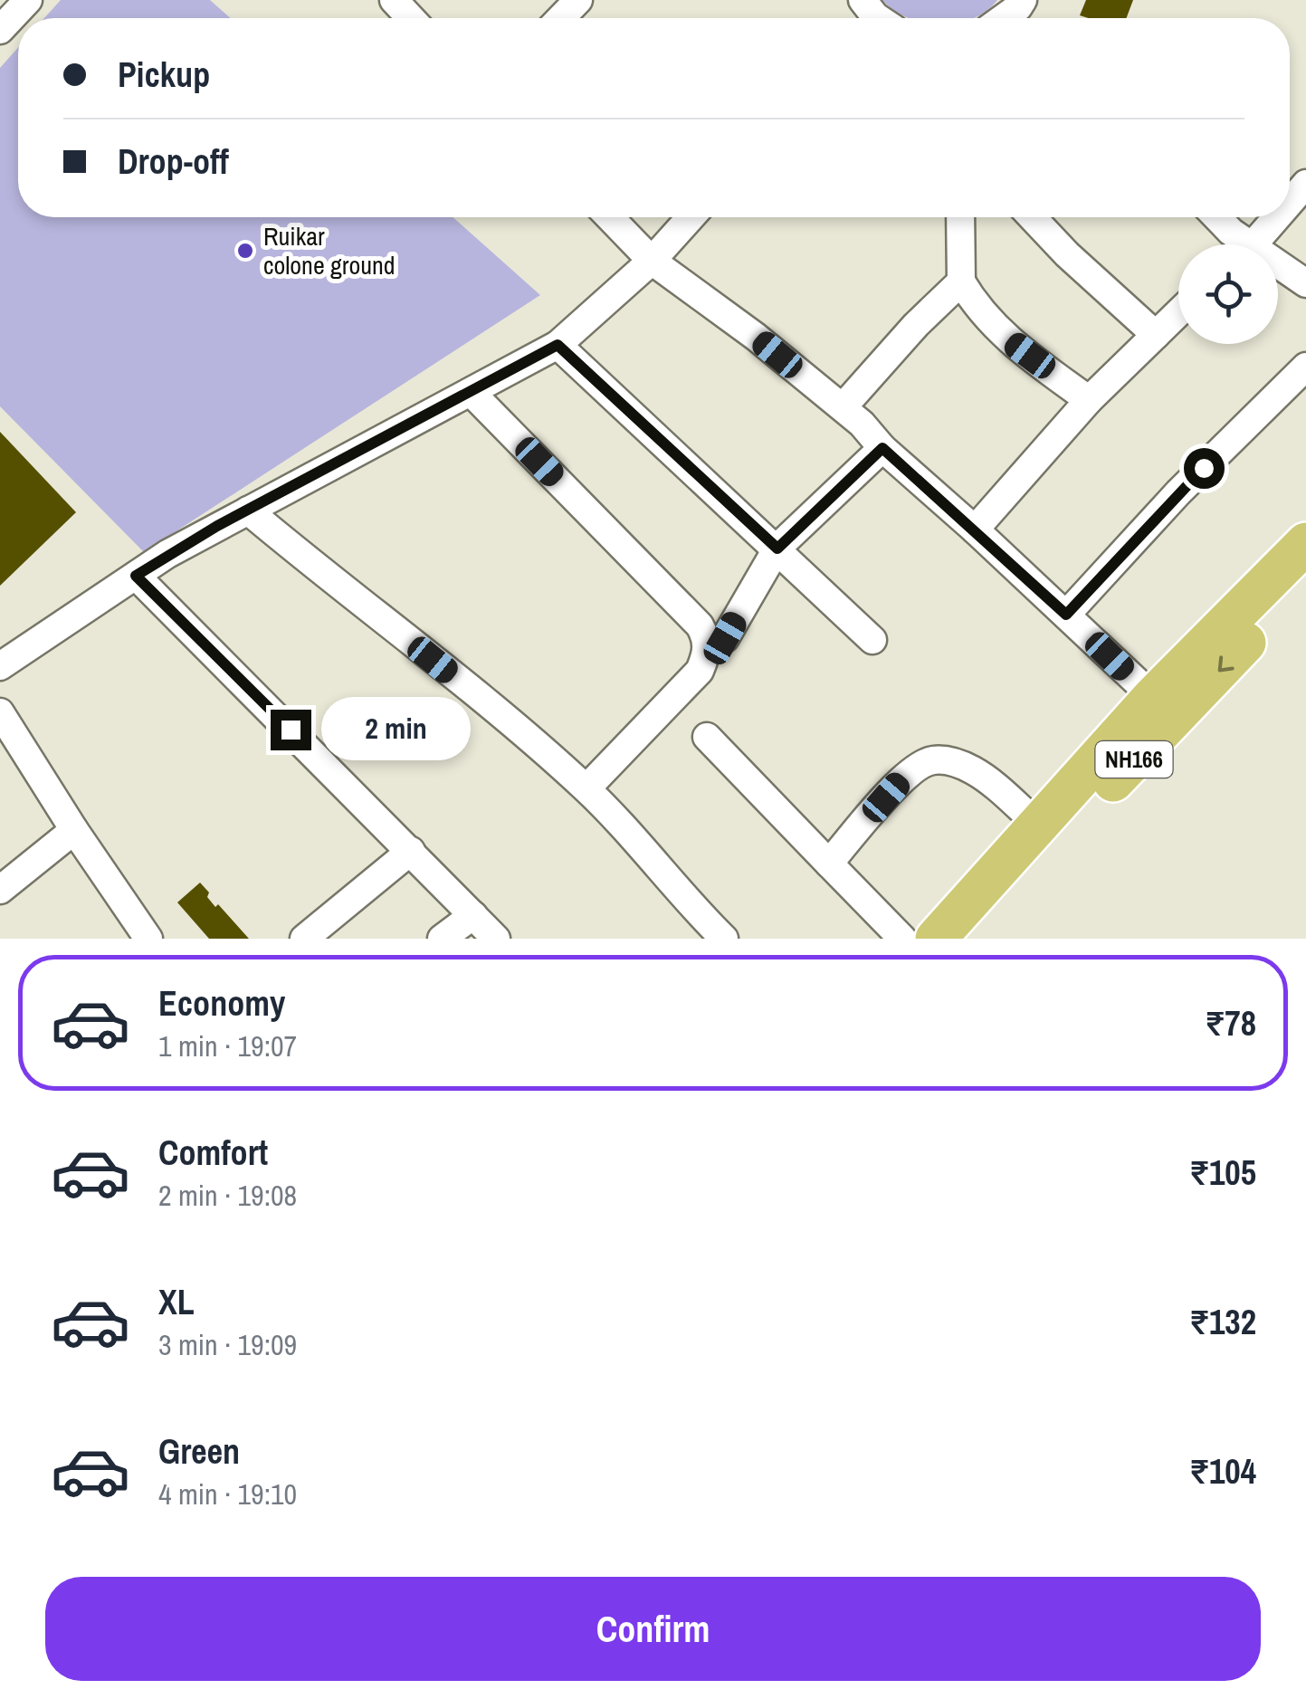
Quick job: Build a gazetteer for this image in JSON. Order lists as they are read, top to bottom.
{
  "streets": {
    "highway": ["NH166"]
  },
  "places": ["Ruikar colone ground"],
  "page": {
    "banner": ["Pickup", "Drop-off"],
    "bubble": "2 min",
    "list": [
      {
        "name": "Economy",
        "note": "1 min · 19:07",
        "value": "₹78"
      },
      {
        "name": "Comfort",
        "note": "2 min · 19:08",
        "value": "₹105"
      },
      {
        "name": "XL",
        "note": "3 min · 19:09",
        "value": "₹132"
      },
      {
        "name": "Green",
        "note": "4 min · 19:10",
        "value": "₹104"
      }
    ],
    "buttons": "Confirm"
  }
}
